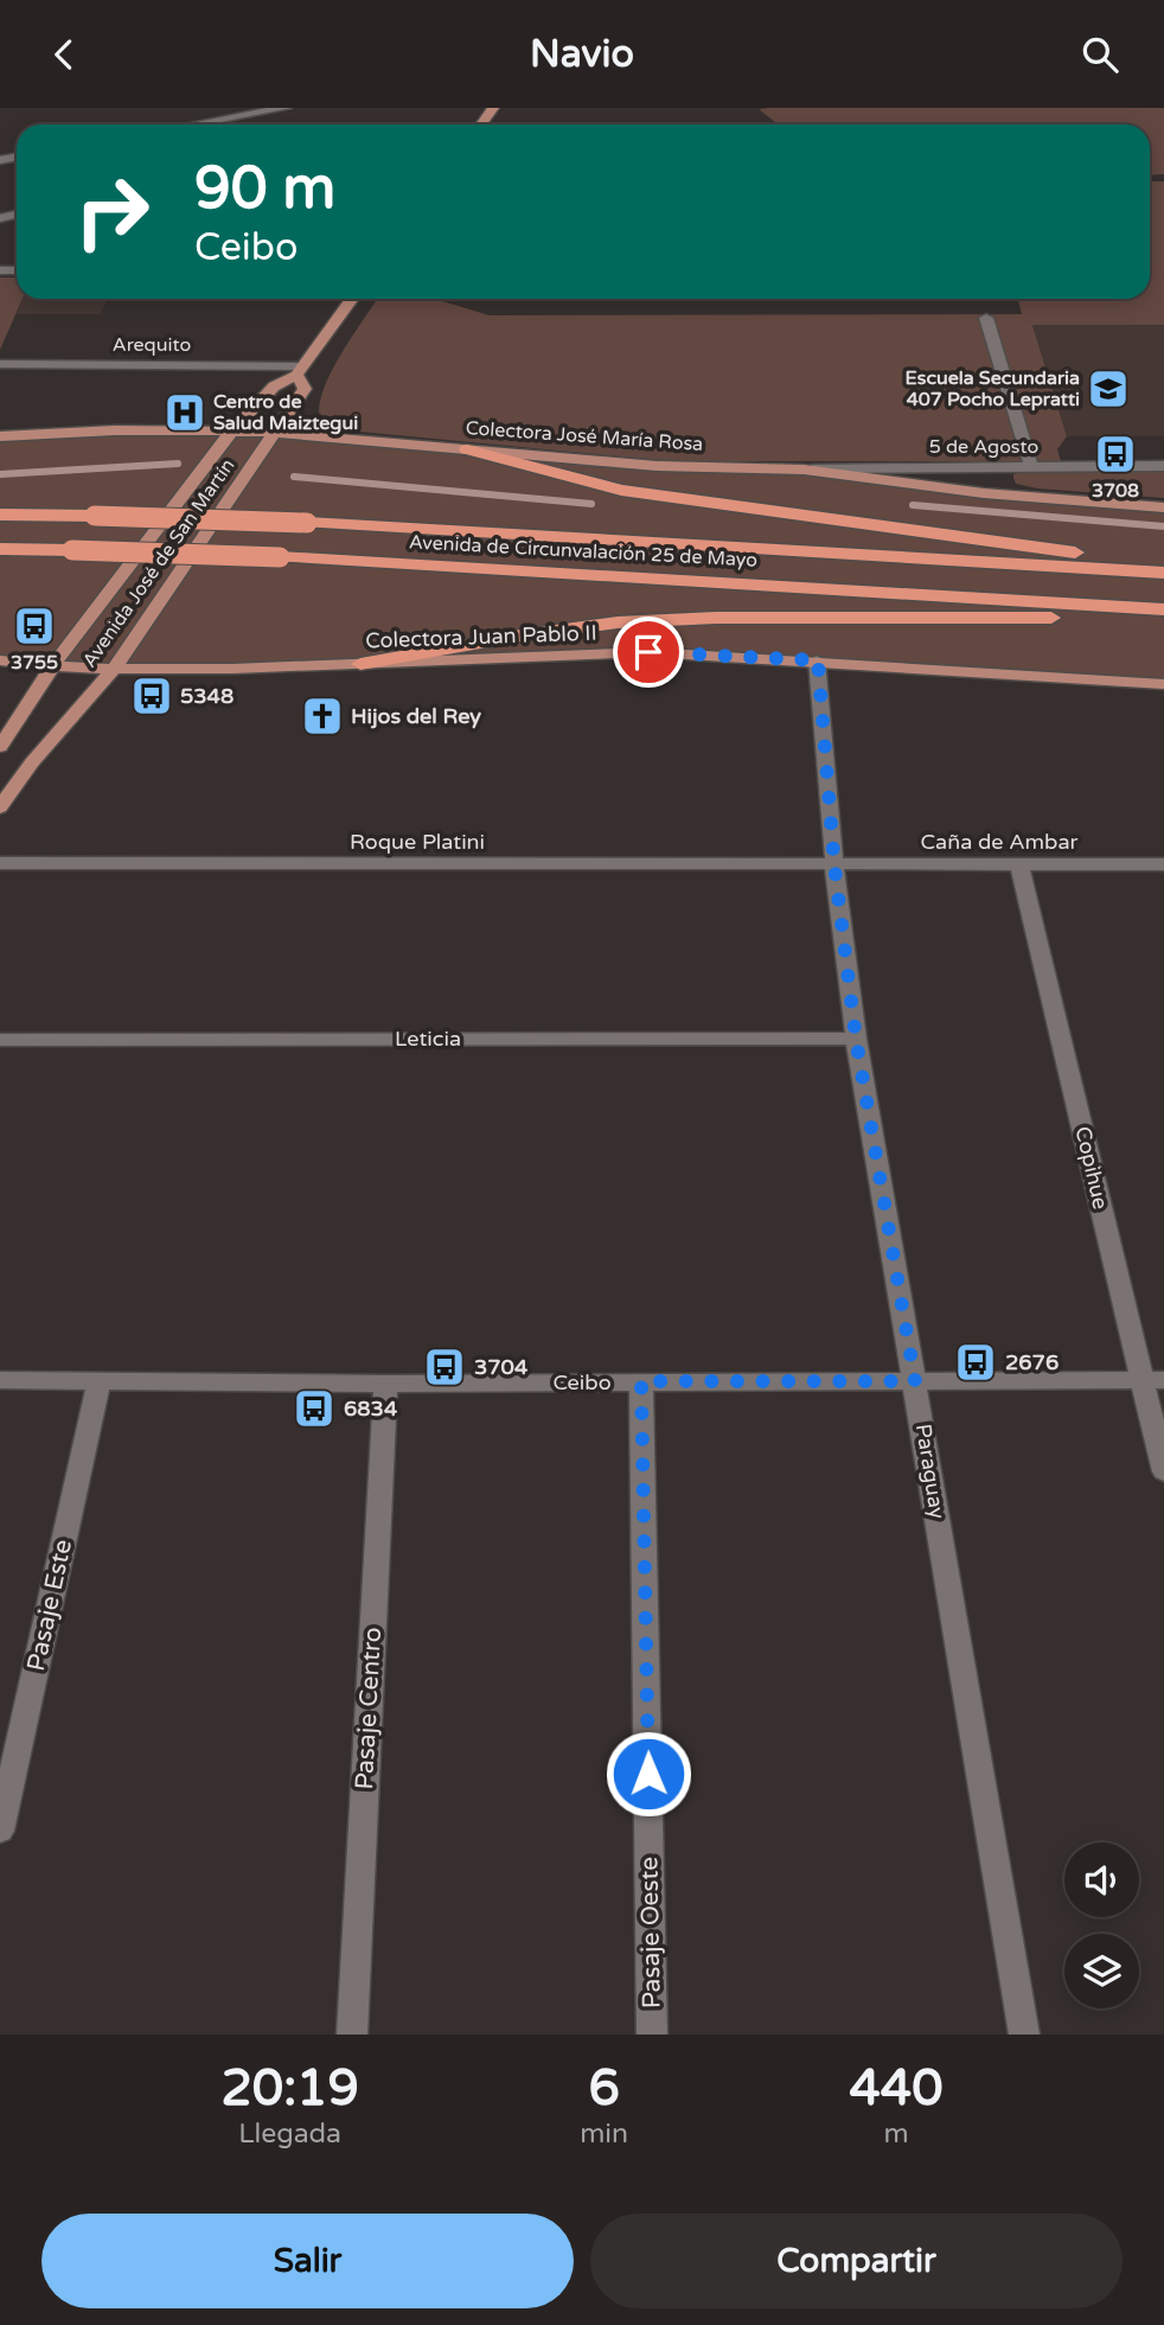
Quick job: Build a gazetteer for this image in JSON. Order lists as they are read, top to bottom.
{
  "streets": {
    "highway": ["Avenida de Circunvalación 25 de Mayo"],
    "main road": ["Colectora José María Rosa", "Avenida José de San Martín", "Colectora Juan Pablo II"],
    "street": [
      "Arequito",
      "5 de Agosto",
      "Roque Platini",
      "Caña de Ambar",
      "Leticia",
      "Copihue",
      "Ceibo",
      "Paraguay",
      "Pasaje Este",
      "Pasaje Centro",
      "Pasaje Oeste"
    ]
  },
  "crossings": [
    ["Arequito", "Avenida José de San Martín"],
    ["Colectora José María Rosa", "5 de Agosto"],
    ["Colectora José María Rosa", "Avenida José de San Martín"],
    ["Avenida José de San Martín", "Colectora Juan Pablo II"],
    ["Colectora Juan Pablo II", "Paraguay"],
    ["Roque Platini", "Caña de Ambar"],
    ["Roque Platini", "Paraguay"],
    ["Caña de Ambar", "Copihue"],
    ["Caña de Ambar", "Paraguay"],
    ["Leticia", "Paraguay"],
    ["Copihue", "Ceibo"],
    ["Ceibo", "Paraguay"],
    ["Ceibo", "Pasaje Este"],
    ["Ceibo", "Pasaje Centro"],
    ["Ceibo", "Pasaje Oeste"]
  ],
  "places": {
    "school or university": ["Escuela Secundaria 407 Pocho Lepratti"],
    "hospital": ["Centro de Salud Maiztegui"],
    "bus stop": [
      "3708",
      "3755",
      "5348",
      "2676",
      "3704",
      "6834"
    ],
    "church": ["Hijos del Rey"]
  },
  "page": {
    "header": "Navio",
    "turn": ["90 m", "Ceibo"],
    "eta": [
      "20:19",
      "Llegada",
      "6",
      "min",
      "440",
      "m"
    ],
    "buttons": ["Salir", "Compartir"]
  }
}
